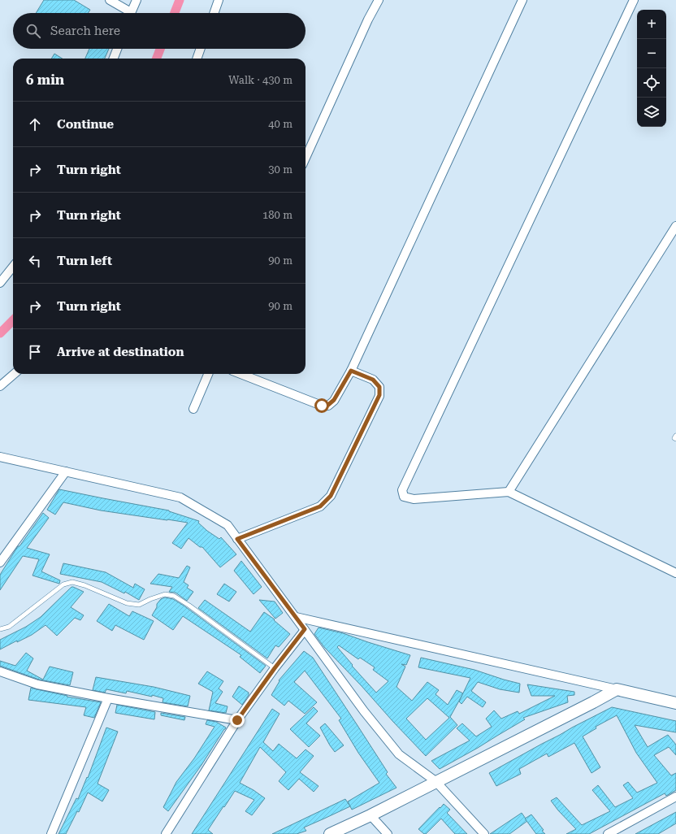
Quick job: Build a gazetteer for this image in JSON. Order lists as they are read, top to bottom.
{
  "page": {
    "map_buttons": ["+", "−"],
    "search": "Search here",
    "heading": ["6 min", "Walk · 430 m"],
    "list": [
      ["Continue", "40 m"],
      ["Turn right", "30 m"],
      ["Turn right", "180 m"],
      ["Turn left", "90 m"],
      ["Turn right", "90 m"],
      "Arrive at destination"
    ]
  }
}
